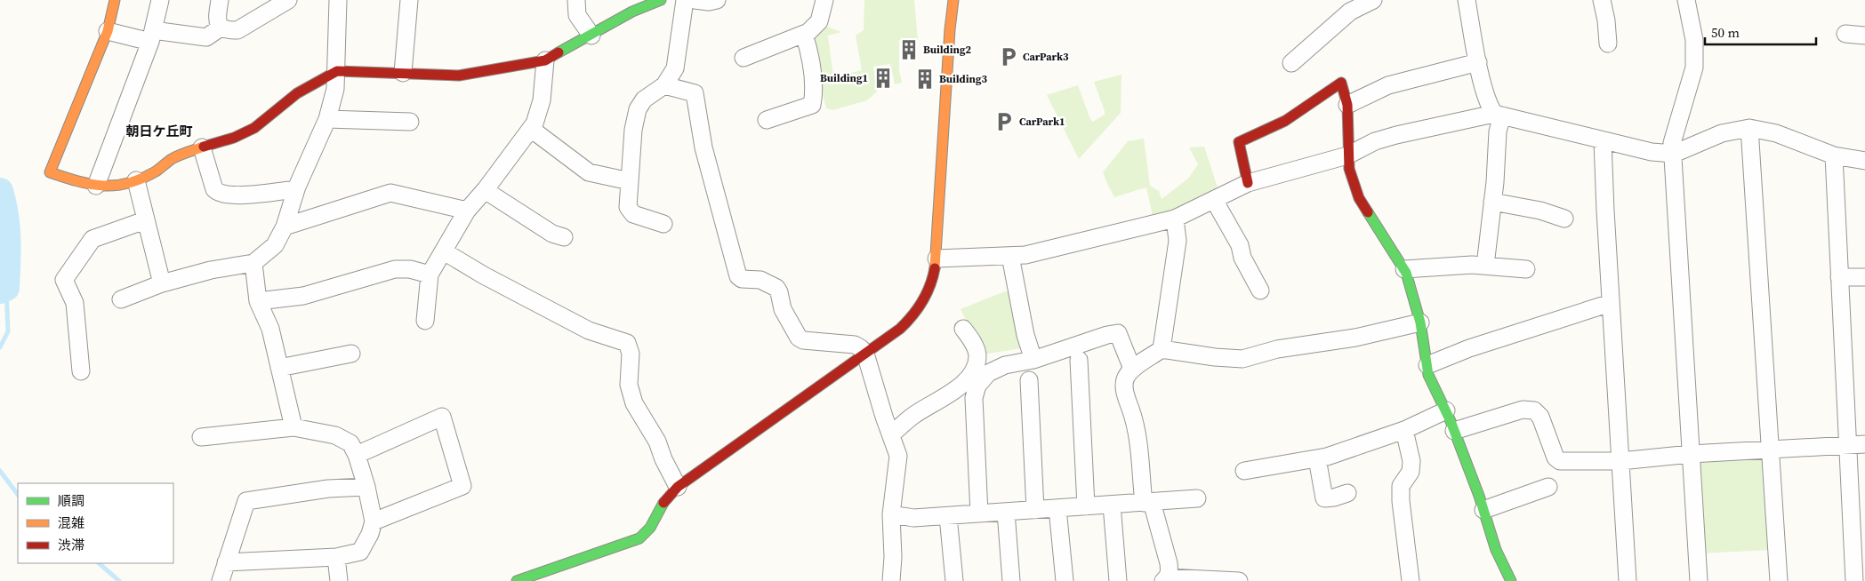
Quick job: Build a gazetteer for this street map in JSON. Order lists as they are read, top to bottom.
{
  "districts": ["朝日ケ丘町"],
  "places": {
    "building": ["Building2", "Building1", "Building3"],
    "parking": ["CarPark3", "CarPark1"]
  },
  "legend": ["順調", "混雑", "渋滞"],
  "scale_bar": "50 m"
}
